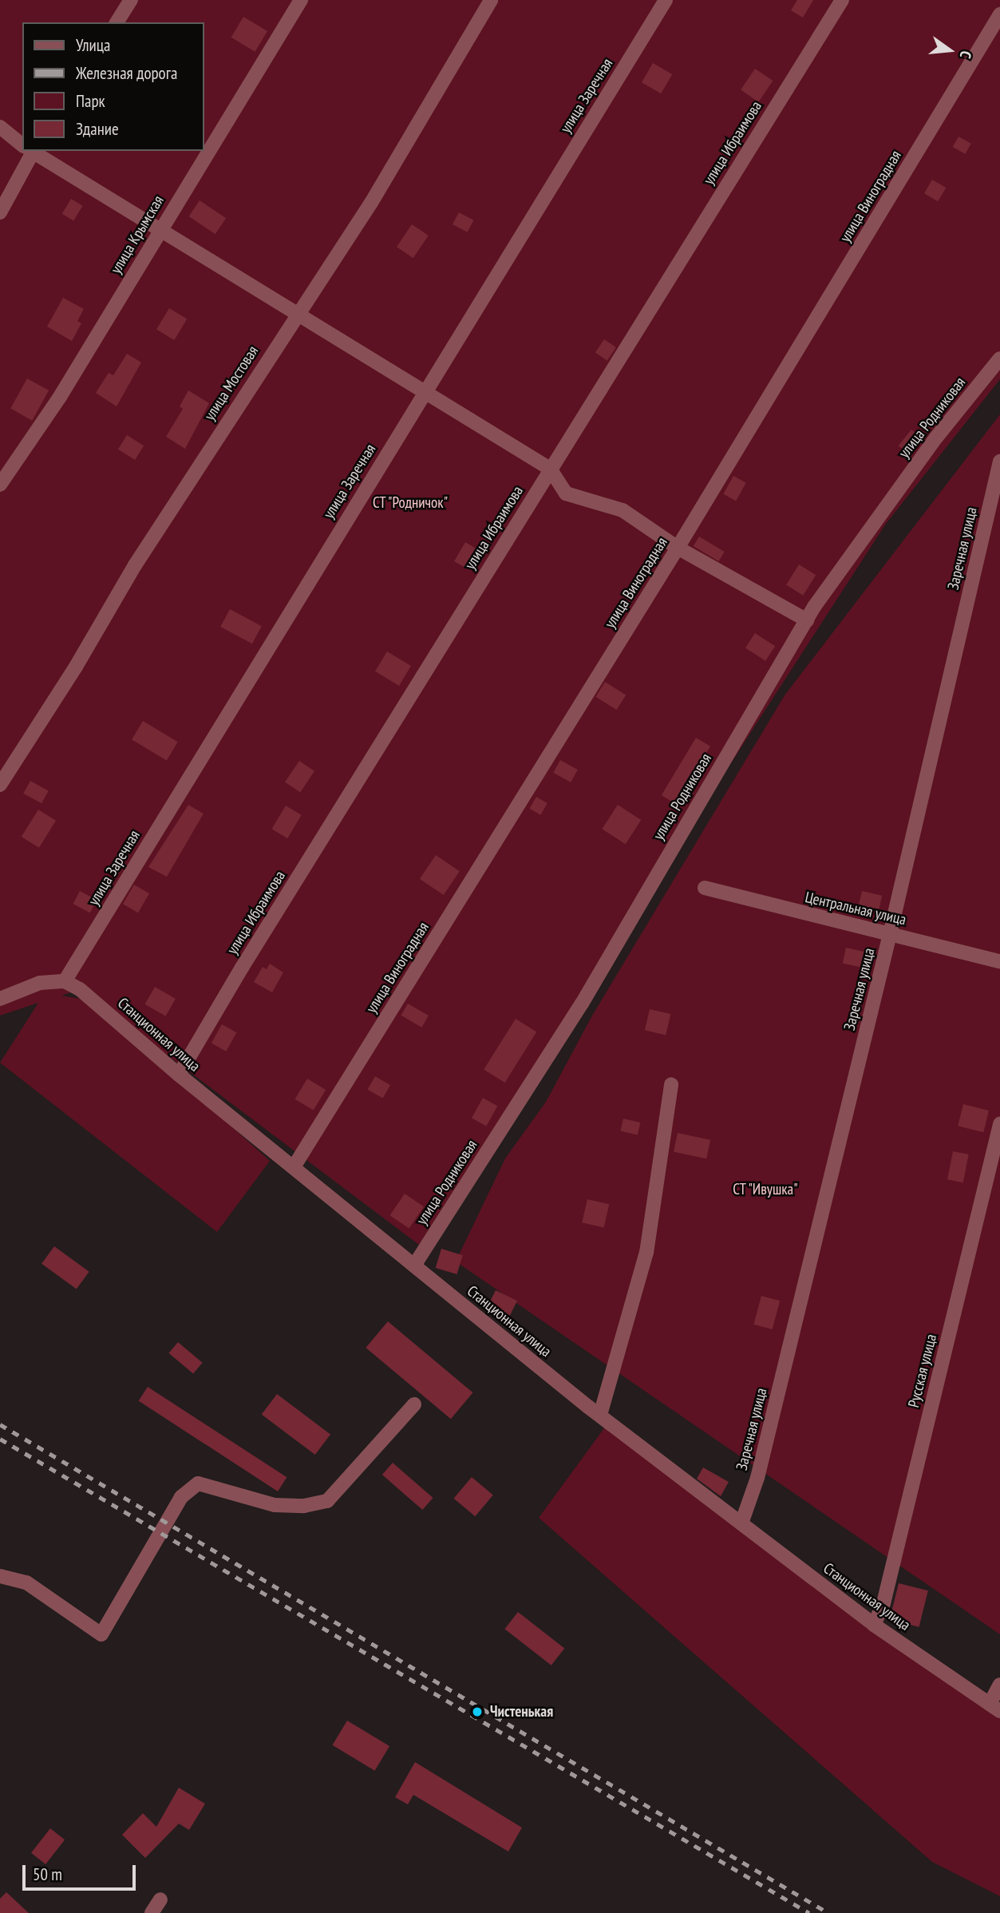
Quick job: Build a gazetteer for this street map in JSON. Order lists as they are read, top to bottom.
{
  "streets": {
    "street": [
      "улица Заречная",
      "улица Ибраимова",
      "улица Виноградная",
      "улица Крымская",
      "улица Мостовая",
      "улица Родниковая",
      "Заречная улица",
      "Центральная улица",
      "Станционная улица",
      "Русская улица"
    ]
  },
  "crossings": [
    ["улица Заречная", "Станционная улица"],
    ["улица Ибраимова", "Станционная улица"],
    ["улица Виноградная", "Станционная улица"],
    ["улица Родниковая", "Станционная улица"],
    ["Заречная улица", "Центральная улица"],
    ["Заречная улица", "Станционная улица"],
    ["Станционная улица", "Русская улица"]
  ],
  "parks": ["СТ \"Родничок\"", "СТ \"Ивушка\""],
  "places": ["Чистенькая"],
  "legend": [
    "Улица",
    "Железная дорога",
    "Парк",
    "Здание"
  ],
  "scale_bar": "50 m",
  "north": "right"
}
